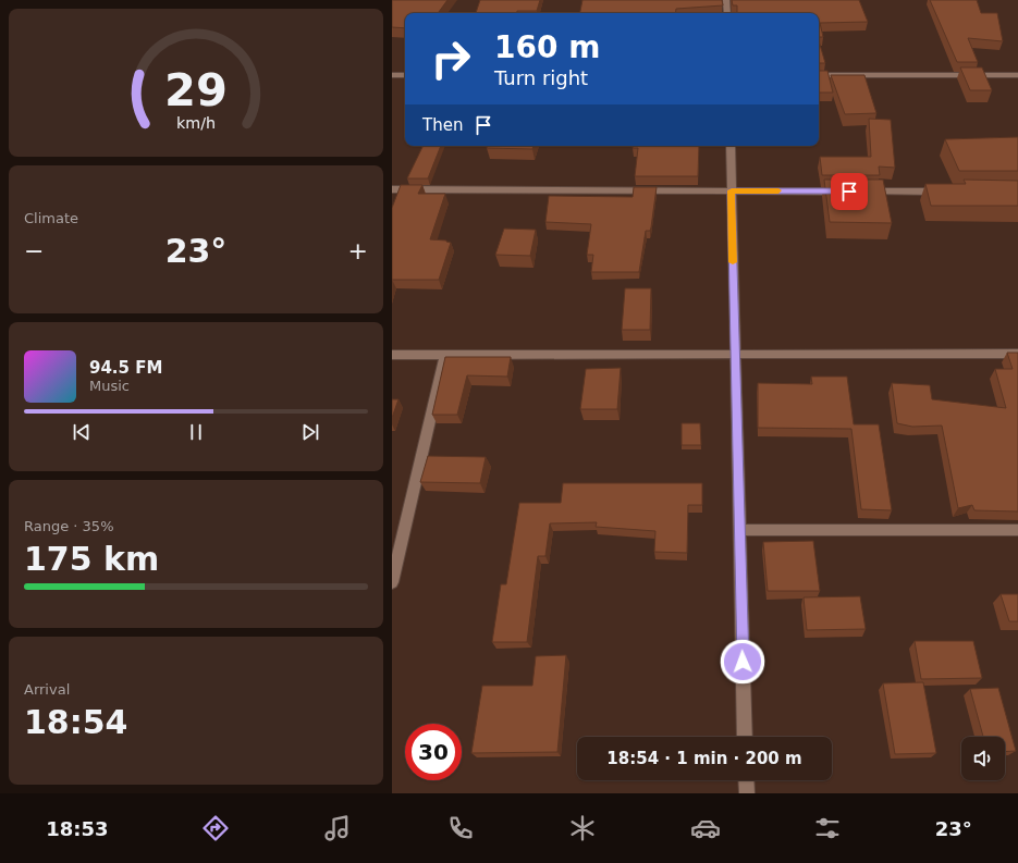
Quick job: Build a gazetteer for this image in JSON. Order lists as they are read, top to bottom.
{
  "page": {
    "turn": ["160 m", "Turn right"],
    "then": "Then",
    "tile": [
      "Climate",
      ["Range · 35%", "175 km"],
      ["Arrival", "18:54"]
    ],
    "heat": ["−", "23°", "+"],
    "song": ["94.5 FM", "Music"],
    "limit": "30",
    "trip": "18:54 · 1 min · 200 m",
    "tabs": ["18:53", "23°"],
    "gauge": ["29", "km/h"]
  }
}
